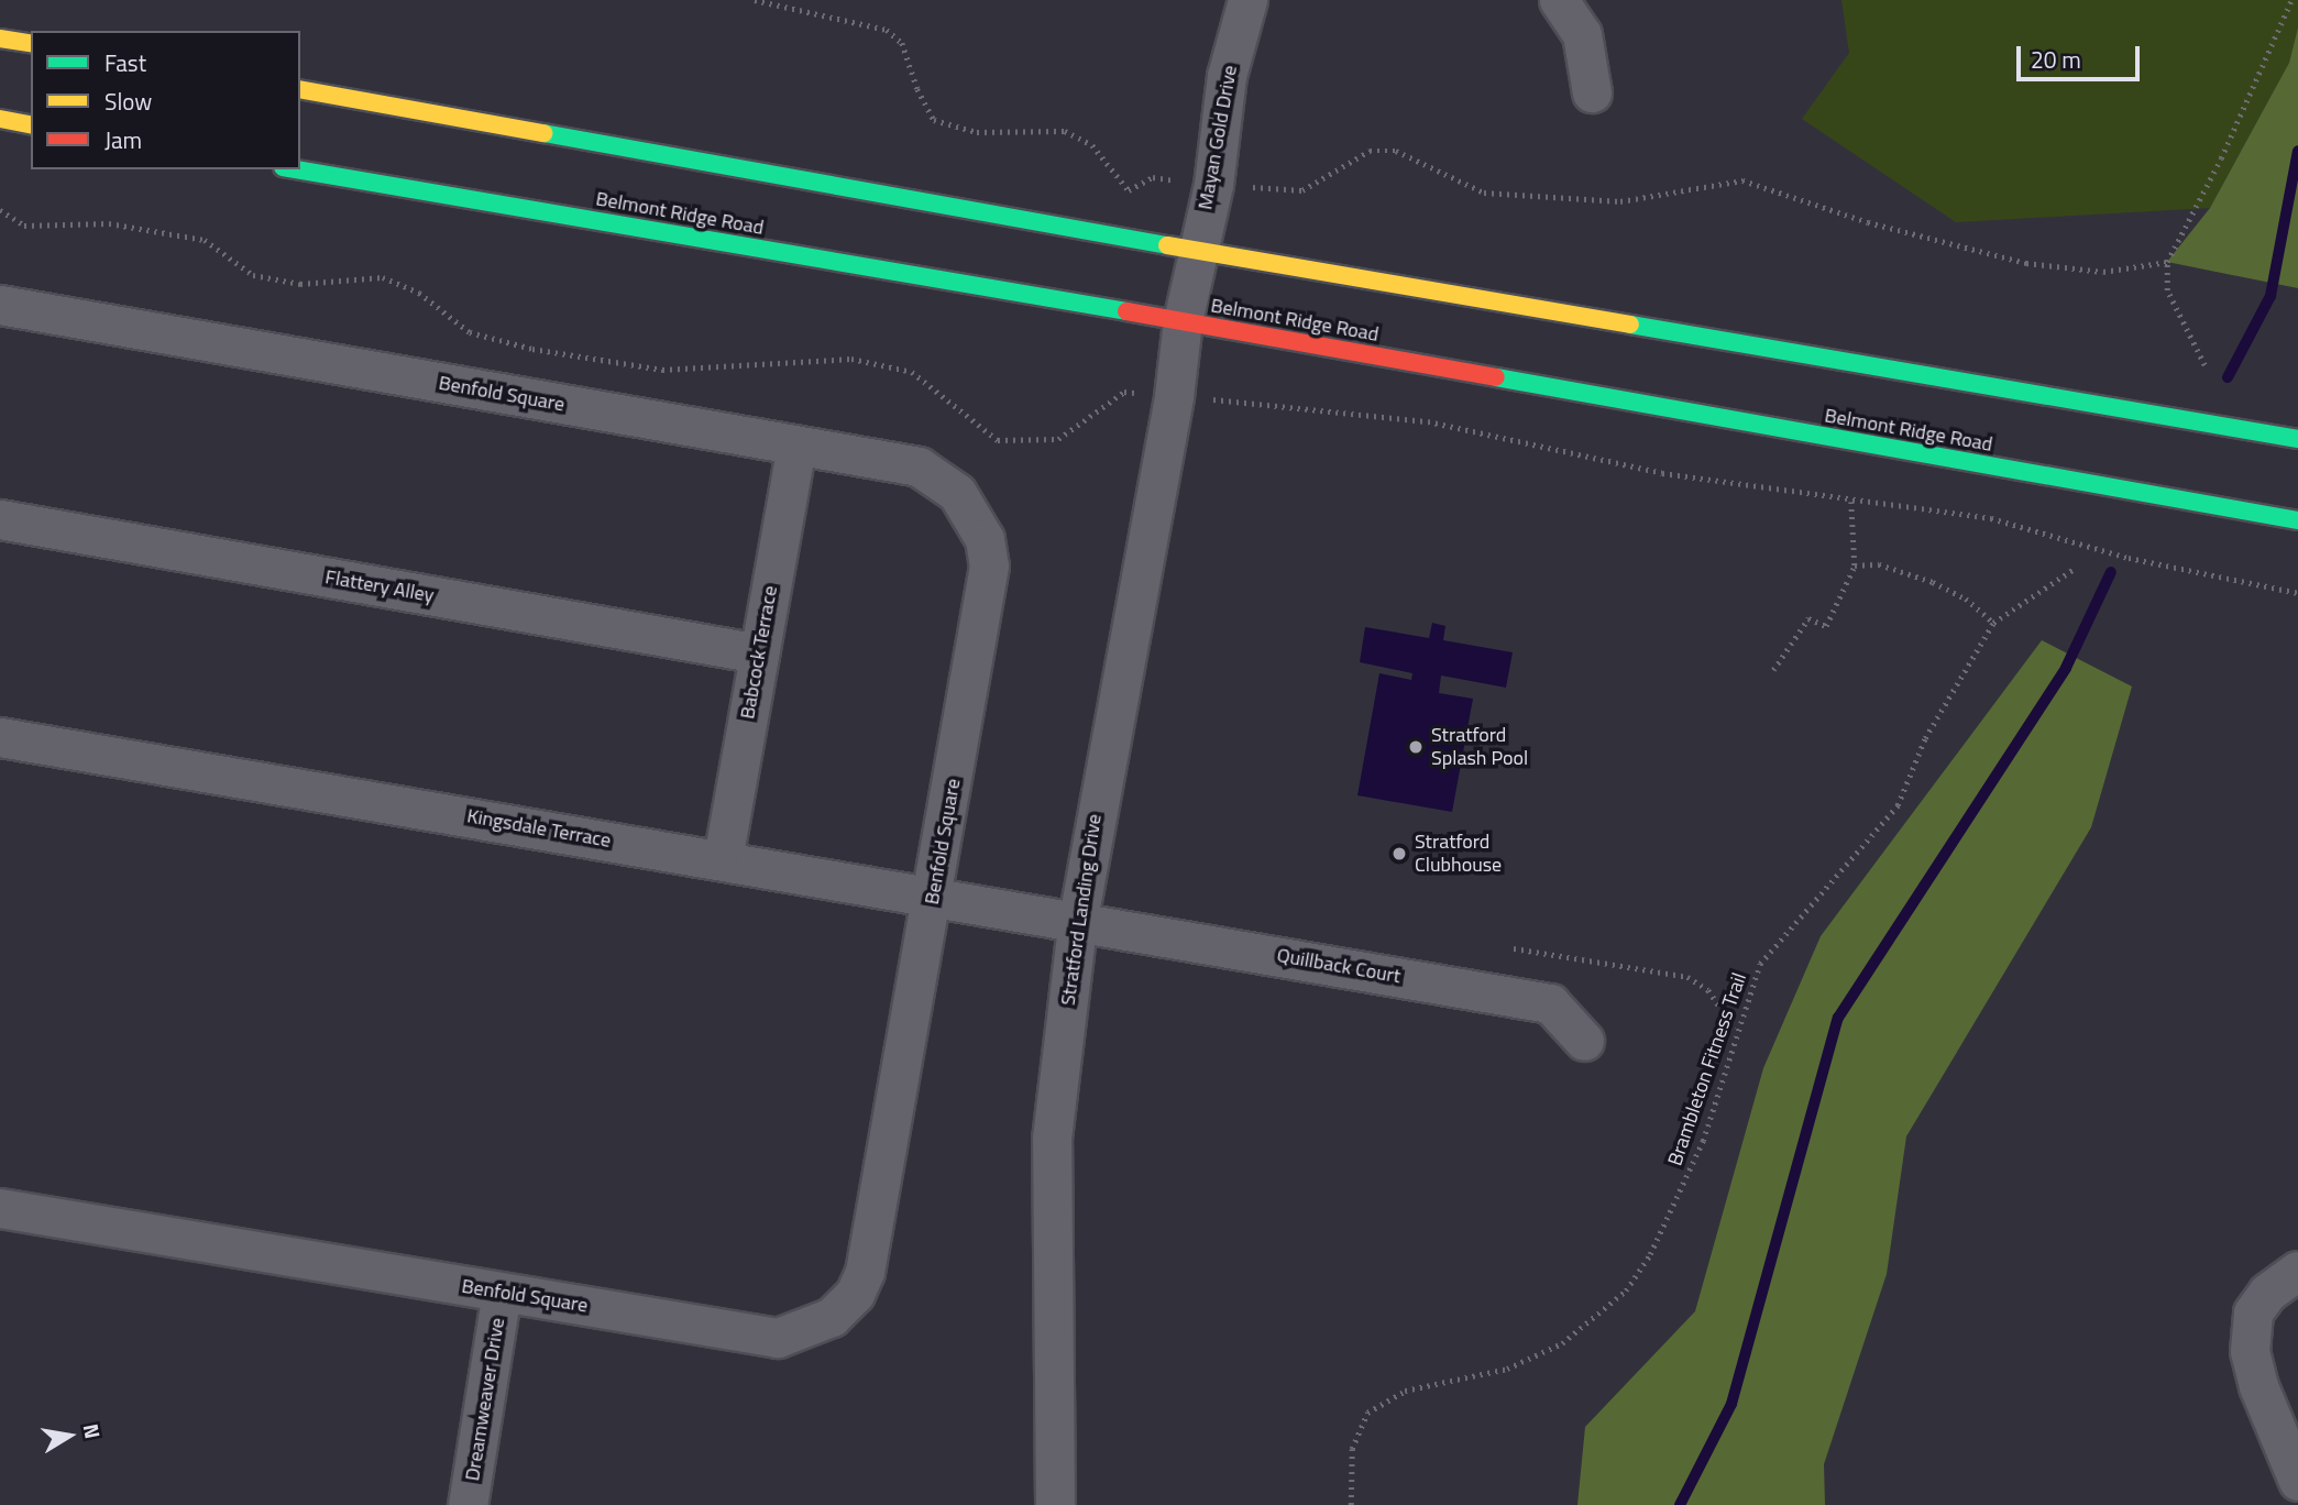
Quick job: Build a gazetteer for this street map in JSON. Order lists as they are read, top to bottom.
{
  "streets": {
    "main road": ["Belmont Ridge Road"],
    "street": [
      "Mayan Gold Drive",
      "Benfold Square",
      "Flattery Alley",
      "Babcock Terrace",
      "Kingsdale Terrace",
      "Stratford Landing Drive",
      "Quillback Court",
      "Dreamweaver Drive"
    ],
    "path": ["Brambleton Fitness Trail"]
  },
  "crossings": [
    ["Mayan Gold Drive", "Belmont Ridge Road"],
    ["Mayan Gold Drive", "Stratford Landing Drive"],
    ["Belmont Ridge Road", "Stratford Landing Drive"],
    ["Benfold Square", "Babcock Terrace"],
    ["Benfold Square", "Kingsdale Terrace"],
    ["Benfold Square", "Dreamweaver Drive"],
    ["Flattery Alley", "Babcock Terrace"],
    ["Babcock Terrace", "Kingsdale Terrace"],
    ["Kingsdale Terrace", "Stratford Landing Drive"],
    ["Kingsdale Terrace", "Quillback Court"],
    ["Stratford Landing Drive", "Quillback Court"]
  ],
  "places": ["Stratford Splash Pool", "Stratford Clubhouse"],
  "legend": ["Fast", "Slow", "Jam"],
  "scale_bar": "20 m",
  "north": "right"
}
